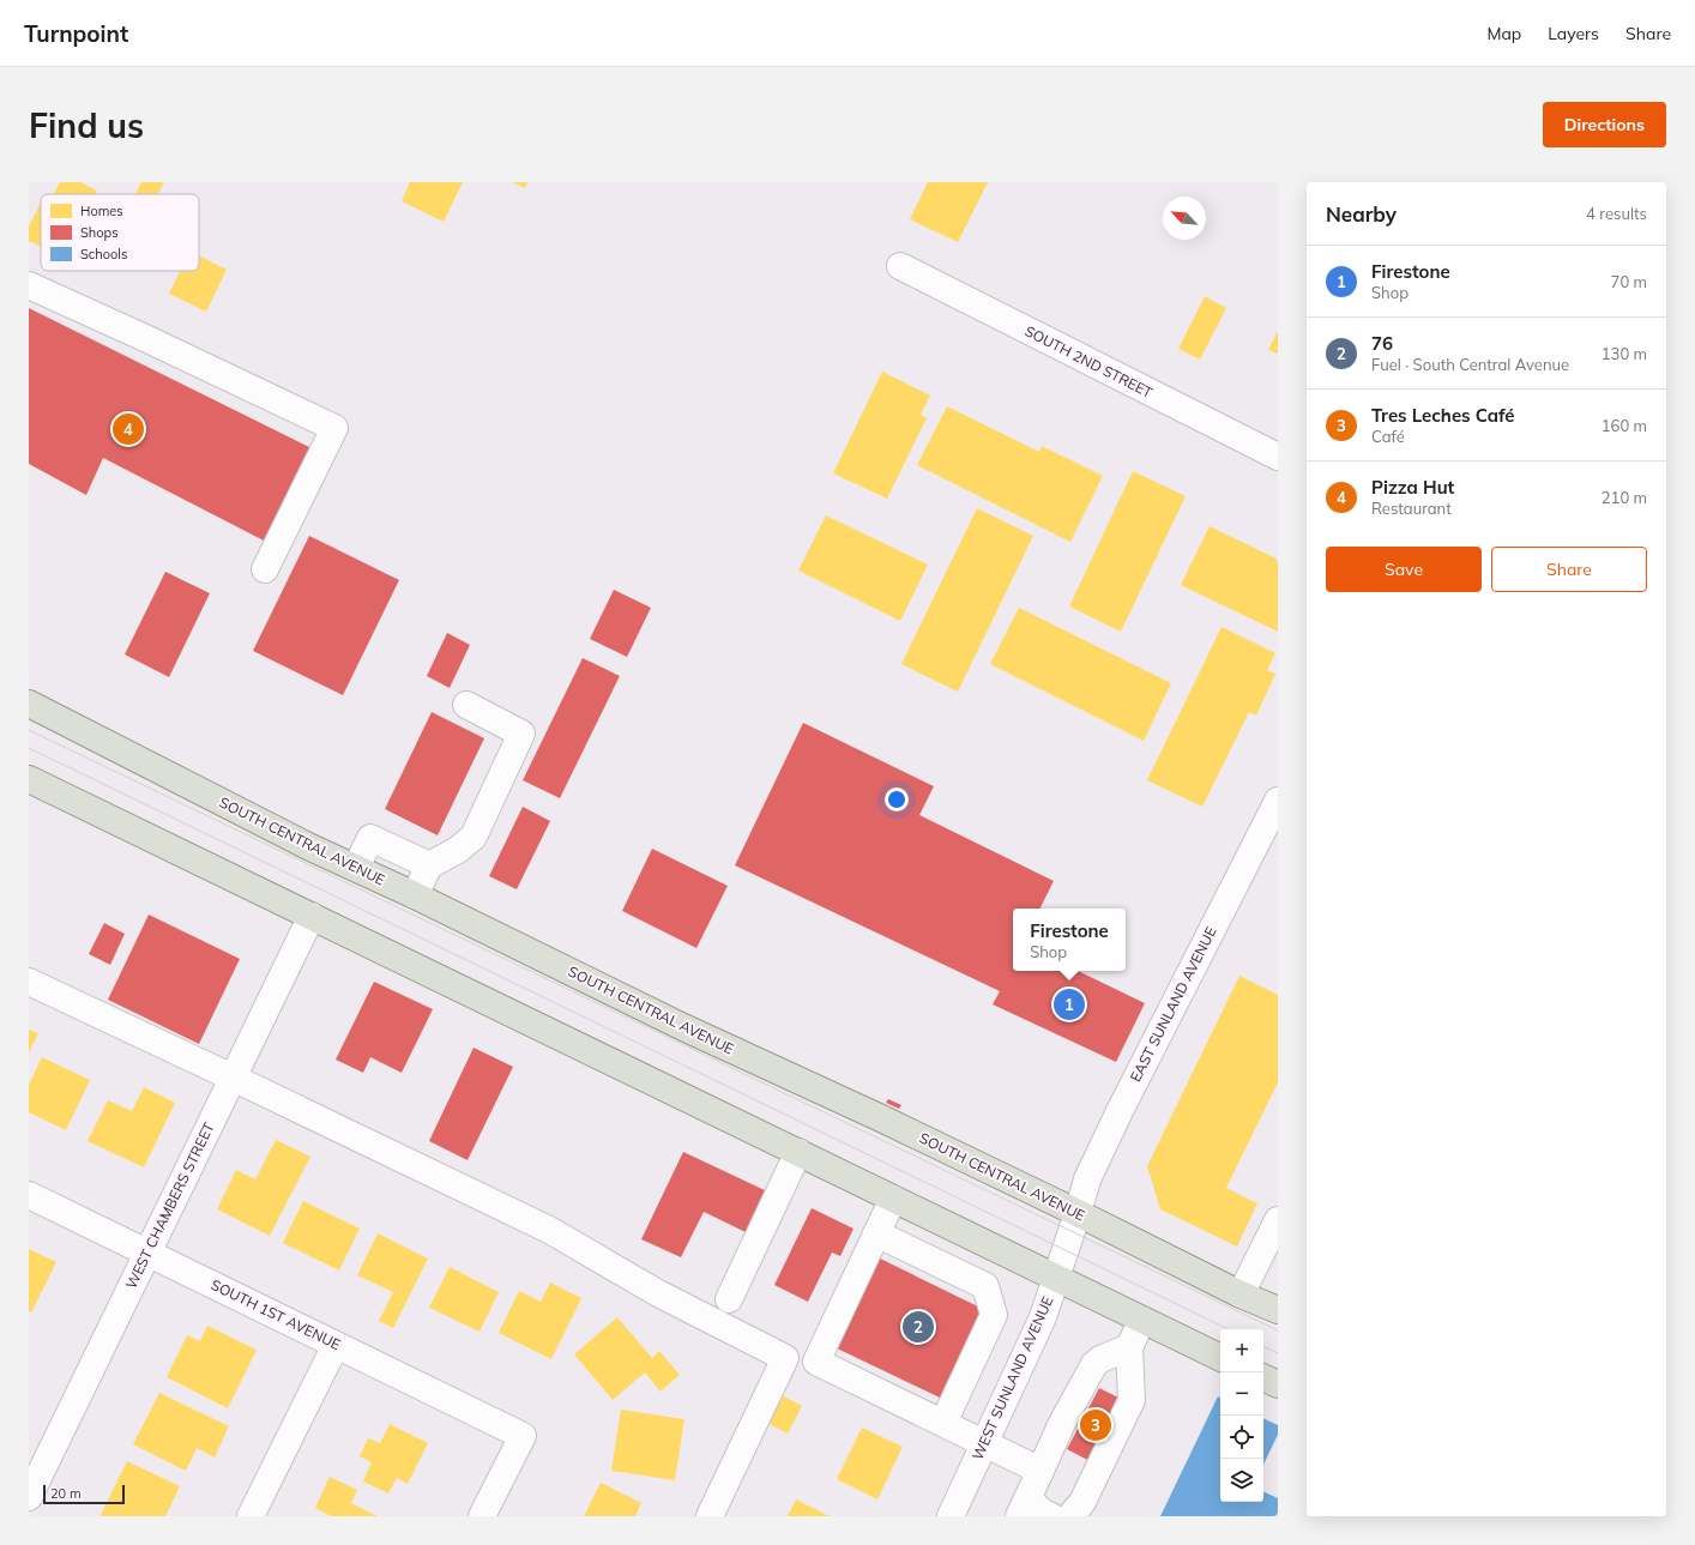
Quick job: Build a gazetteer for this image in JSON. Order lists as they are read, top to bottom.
{
  "streets": {
    "main road": ["SOUTH CENTRAL AVENUE"],
    "street": [
      "SOUTH 2ND STREET",
      "EAST SUNLAND AVENUE",
      "WEST CHAMBERS STREET",
      "SOUTH 1ST AVENUE",
      "WEST SUNLAND AVENUE"
    ]
  },
  "crossings": [
    ["SOUTH CENTRAL AVENUE", "EAST SUNLAND AVENUE"],
    ["SOUTH CENTRAL AVENUE", "WEST SUNLAND AVENUE"],
    ["EAST SUNLAND AVENUE", "WEST SUNLAND AVENUE"],
    ["WEST CHAMBERS STREET", "SOUTH 1ST AVENUE"]
  ],
  "legend": ["Homes", "Shops", "Schools"],
  "scale_bar": "20 m",
  "north": "top left",
  "page": {
    "header": "Turnpoint",
    "nav": ["Map", "Layers", "Share"],
    "buttons": [
      "Directions",
      ["Save", "Share"]
    ],
    "title": "Find us",
    "heading": ["Nearby", "4 results"],
    "list": [
      {
        "mark": "1",
        "name": "Firestone",
        "note": "Shop",
        "value": "70 m"
      },
      {
        "mark": "2",
        "name": "76",
        "note": "Fuel · South Central Avenue",
        "value": "130 m"
      },
      {
        "mark": "3",
        "name": "Tres Leches Café",
        "note": "Café",
        "value": "160 m"
      },
      {
        "mark": "4",
        "name": "Pizza Hut",
        "note": "Restaurant",
        "value": "210 m"
      }
    ],
    "pins": [
      "4",
      "1",
      "2",
      "3"
    ],
    "popup": ["Firestone", "Shop"],
    "map_buttons": ["+", "−"],
    "scale": "20 m"
  }
}
